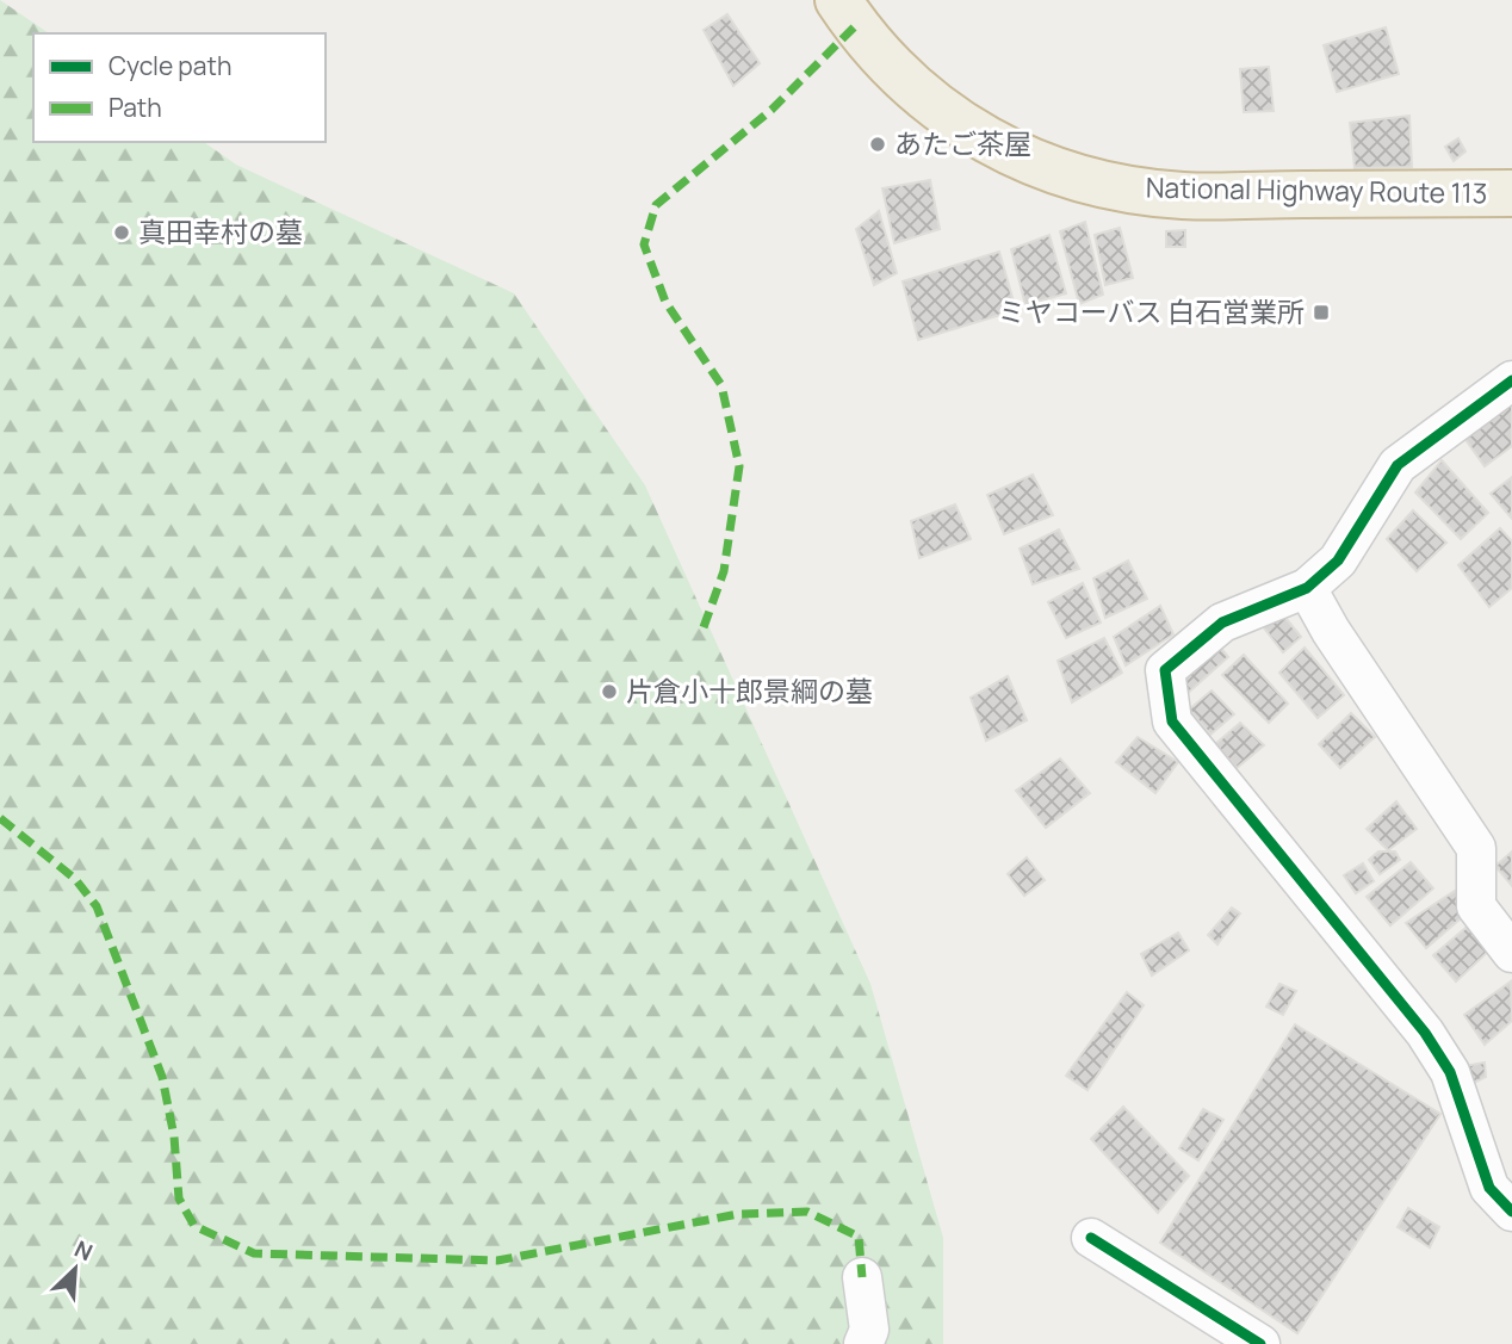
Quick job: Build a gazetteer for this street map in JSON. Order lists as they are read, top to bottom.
{
  "streets": {
    "highway": ["National Highway Route 113"]
  },
  "places": {
    "other": ["あたご茶屋", "真田幸村の墓", "片倉小十郎景綱の墓"],
    "transit": ["ミヤコーバス 白石営業所"]
  },
  "legend": ["Cycle path", "Path"],
  "north": "top right"
}
